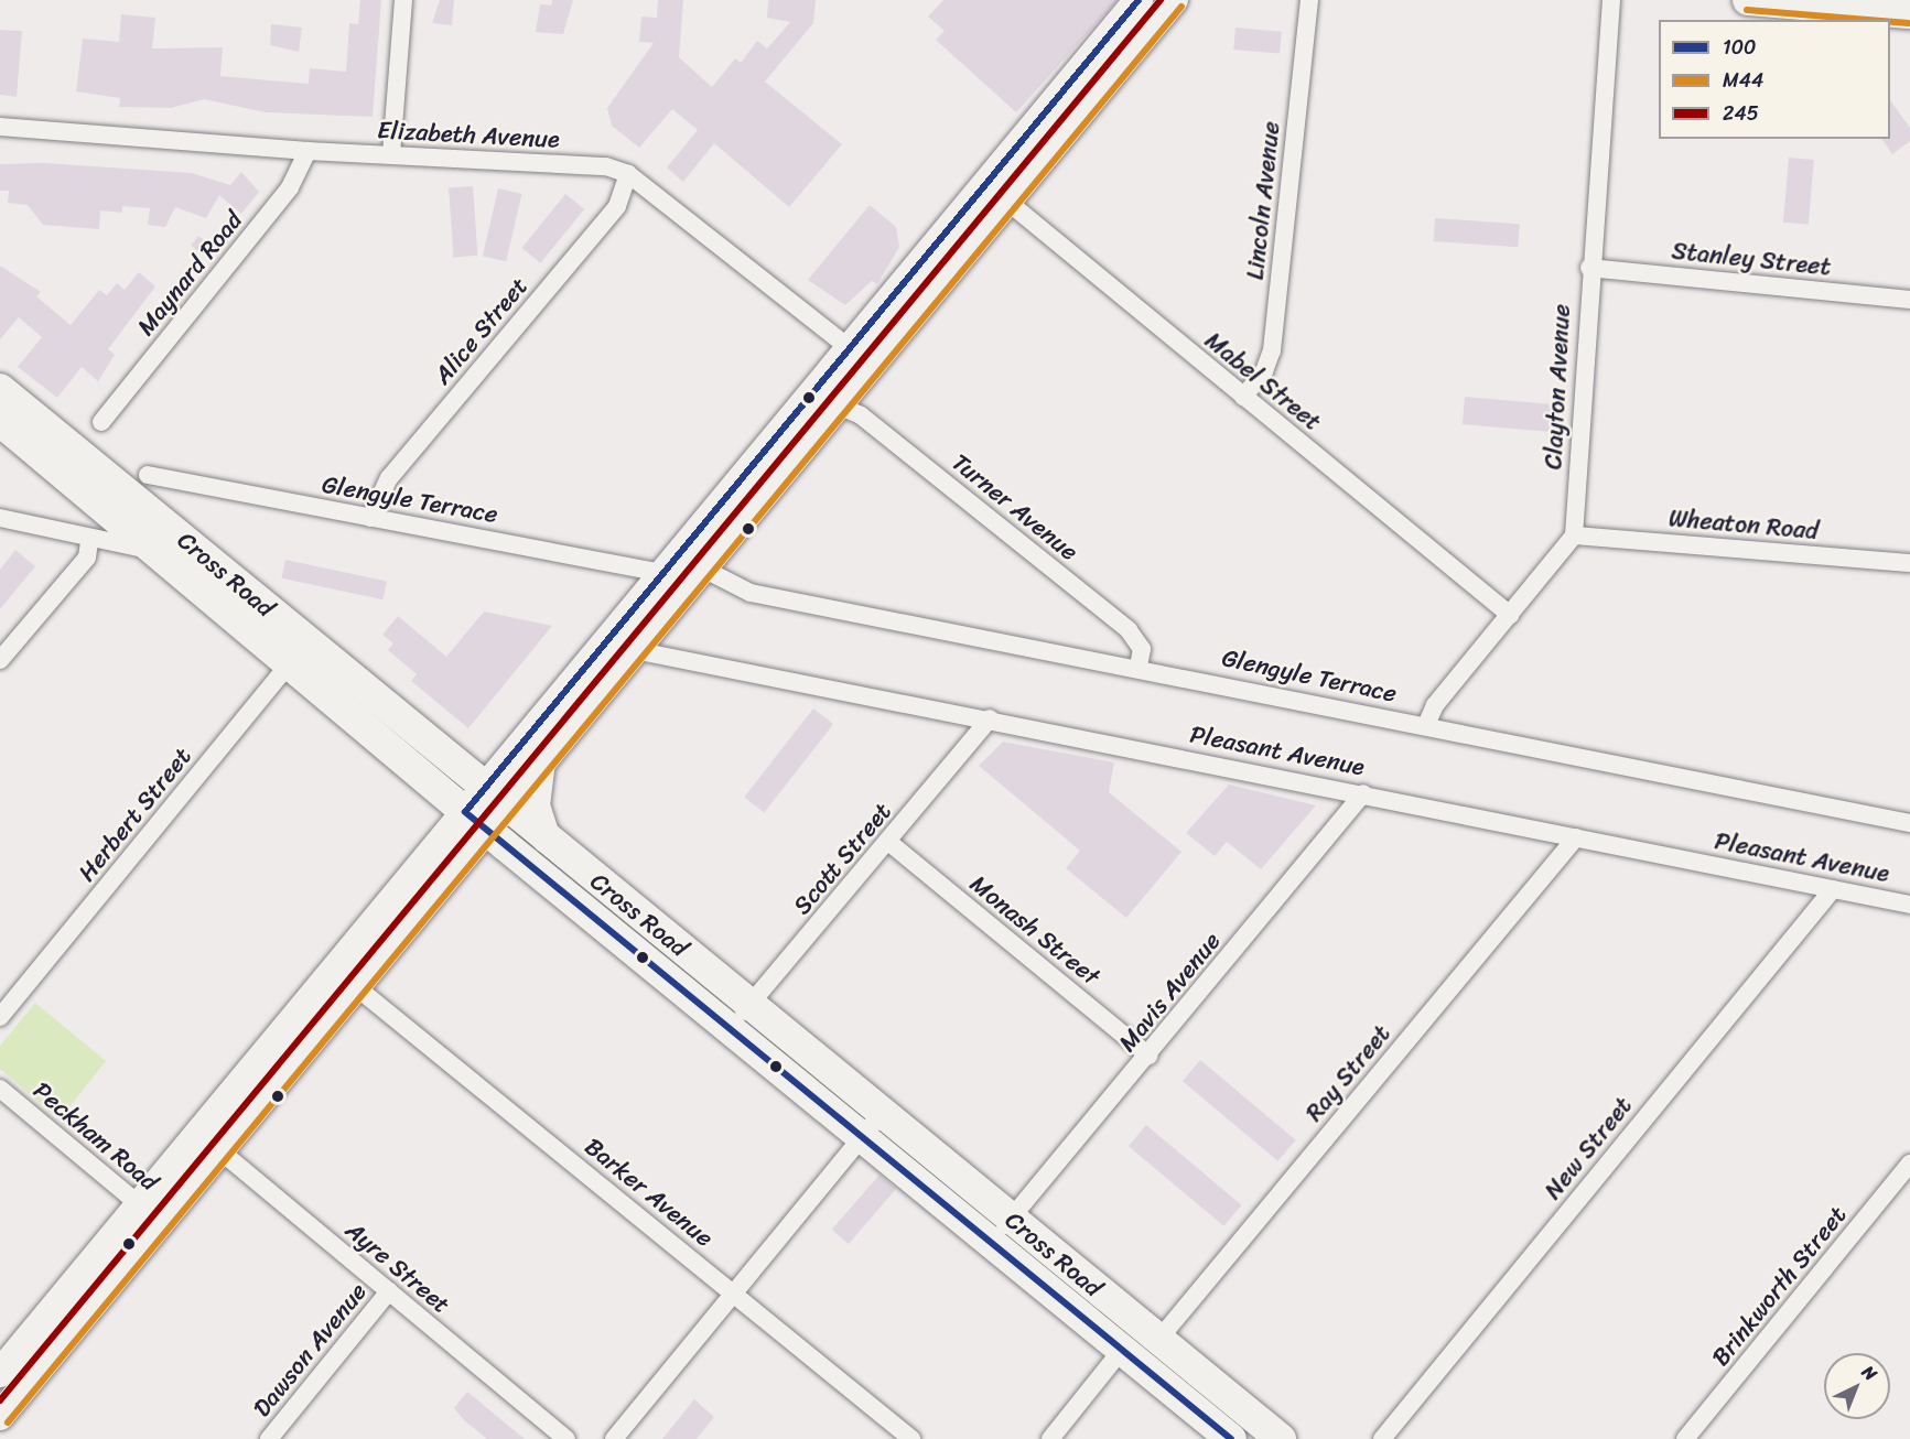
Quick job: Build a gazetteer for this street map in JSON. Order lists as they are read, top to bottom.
{
  "streets": {
    "highway": ["Cross Road"],
    "street": [
      "Elizabeth Avenue",
      "Lincoln Avenue",
      "Stanley Street",
      "Maynard Road",
      "Alice Street",
      "Mabel Street",
      "Clayton Avenue",
      "Glengyle Terrace",
      "Turner Avenue",
      "Wheaton Road",
      "Pleasant Avenue",
      "Herbert Street",
      "Scott Street",
      "Monash Street",
      "Mavis Avenue",
      "Ray Street",
      "Peckham Road",
      "New Street",
      "Barker Avenue",
      "Ayre Street",
      "Brinkworth Street",
      "Dawson Avenue"
    ]
  },
  "crossings": [
    ["Elizabeth Avenue", "Maynard Road"],
    ["Elizabeth Avenue", "Alice Street"],
    ["Lincoln Avenue", "Mabel Street"],
    ["Stanley Street", "Clayton Avenue"],
    ["Alice Street", "Glengyle Terrace"],
    ["Clayton Avenue", "Wheaton Road"],
    ["Glengyle Terrace", "Turner Avenue"],
    ["Cross Road", "Herbert Street"],
    ["Cross Road", "Scott Street"],
    ["Cross Road", "Mavis Avenue"],
    ["Cross Road", "Ray Street"],
    ["Pleasant Avenue", "Scott Street"],
    ["Pleasant Avenue", "Mavis Avenue"],
    ["Pleasant Avenue", "Ray Street"],
    ["Pleasant Avenue", "New Street"],
    ["Scott Street", "Monash Street"],
    ["Monash Street", "Mavis Avenue"],
    ["Ayre Street", "Dawson Avenue"]
  ],
  "lines": ["transit line 100", "transit line 245", "transit line M44"],
  "legend": ["100", "M44", "245"],
  "north": "top right"
}
